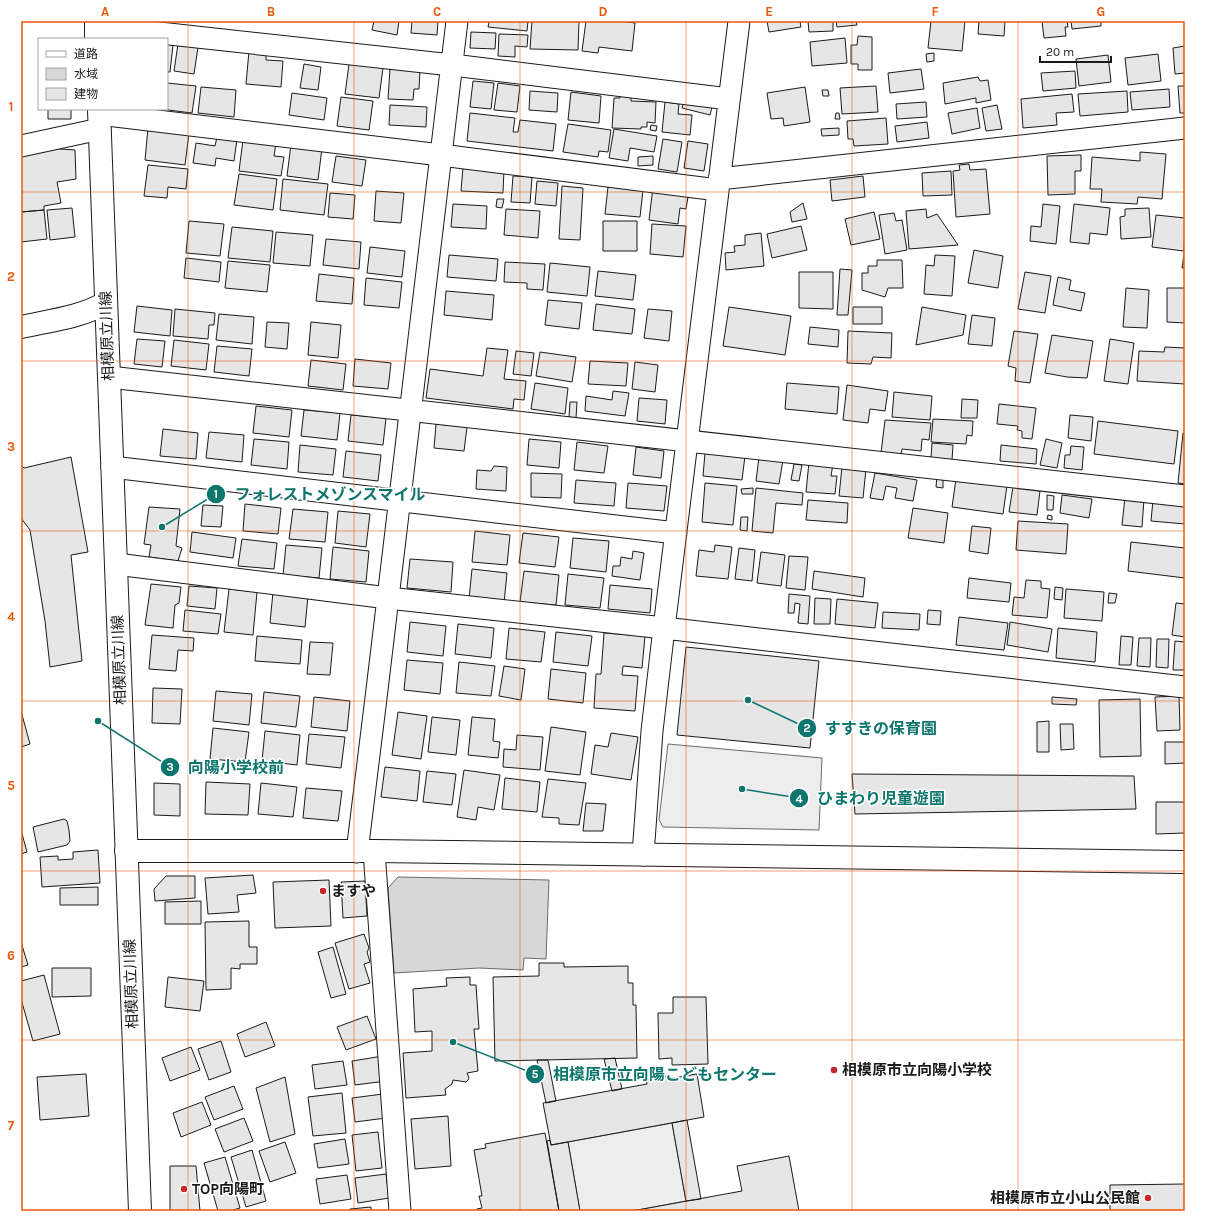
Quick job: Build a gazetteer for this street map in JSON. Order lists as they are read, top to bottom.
{
  "streets": {
    "street": ["相模原立川線"]
  },
  "places": [
    "フォレストメゾンスマイル",
    "すすきの保育園",
    "向陽小学校前",
    "ひまわり児童遊園",
    "ますや",
    "相模原市立向陽こどもセンター",
    "相模原市立向陽小学校",
    "TOP向陽町",
    "相模原市立小山公民館"
  ],
  "legend": ["道路", "水域", "建物"],
  "scale_bar": "20 m",
  "grid": {
    "columns": [
      "A",
      "B",
      "C",
      "D",
      "E",
      "F",
      "G"
    ],
    "rows": [
      "1",
      "2",
      "3",
      "4",
      "5",
      "6",
      "7"
    ]
  }
}
